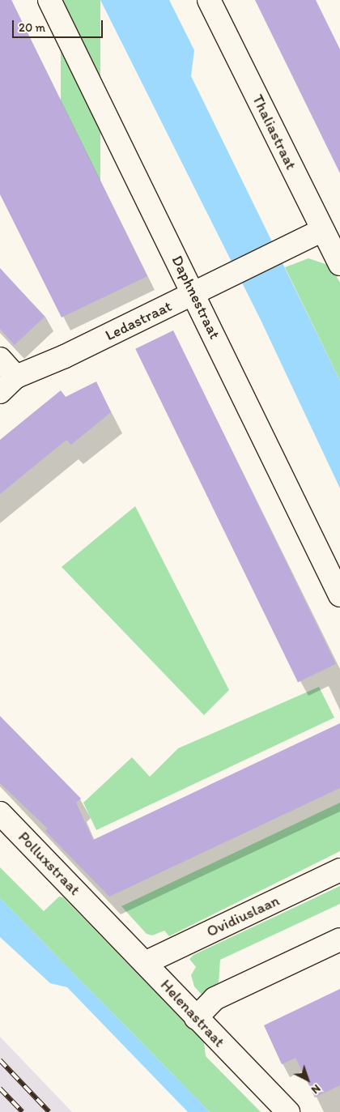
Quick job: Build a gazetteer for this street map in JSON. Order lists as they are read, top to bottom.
{
  "streets": {
    "street": [
      "Thaliastraat",
      "Daphnestraat",
      "Ledastraat",
      "Polluxstraat",
      "Ovidiuslaan",
      "Helenastraat"
    ]
  },
  "crossings": [
    ["Thaliastraat", "Ledastraat"],
    ["Daphnestraat", "Ledastraat"],
    ["Polluxstraat", "Helenastraat"],
    ["Ovidiuslaan", "Helenastraat"]
  ],
  "scale_bar": "20 m",
  "north": "bottom right"
}
